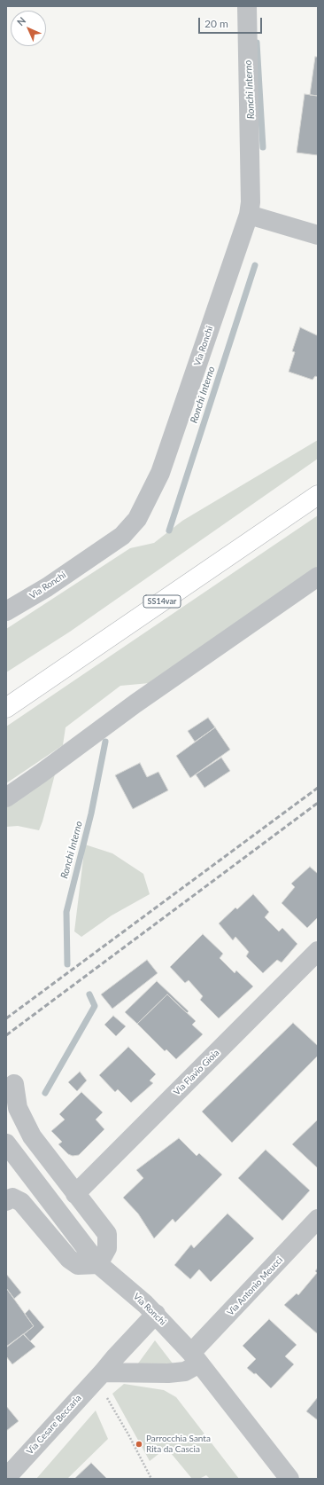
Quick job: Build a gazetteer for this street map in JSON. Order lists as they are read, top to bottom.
{
  "streets": {
    "highway": ["SS14var"],
    "street": [
      "Via Ronchi",
      "Via Flavio Gioia",
      "Via Antonio Meucci",
      "Via Cesare Beccaria"
    ]
  },
  "crossings": [
    ["Via Ronchi", "Via Antonio Meucci"],
    ["Via Ronchi", "Via Cesare Beccaria"]
  ],
  "water": ["Ronchi Interno"],
  "places": ["Parrocchia Santa Rita da Cascia"],
  "scale_bar": "20 m",
  "north": "top left"
}
